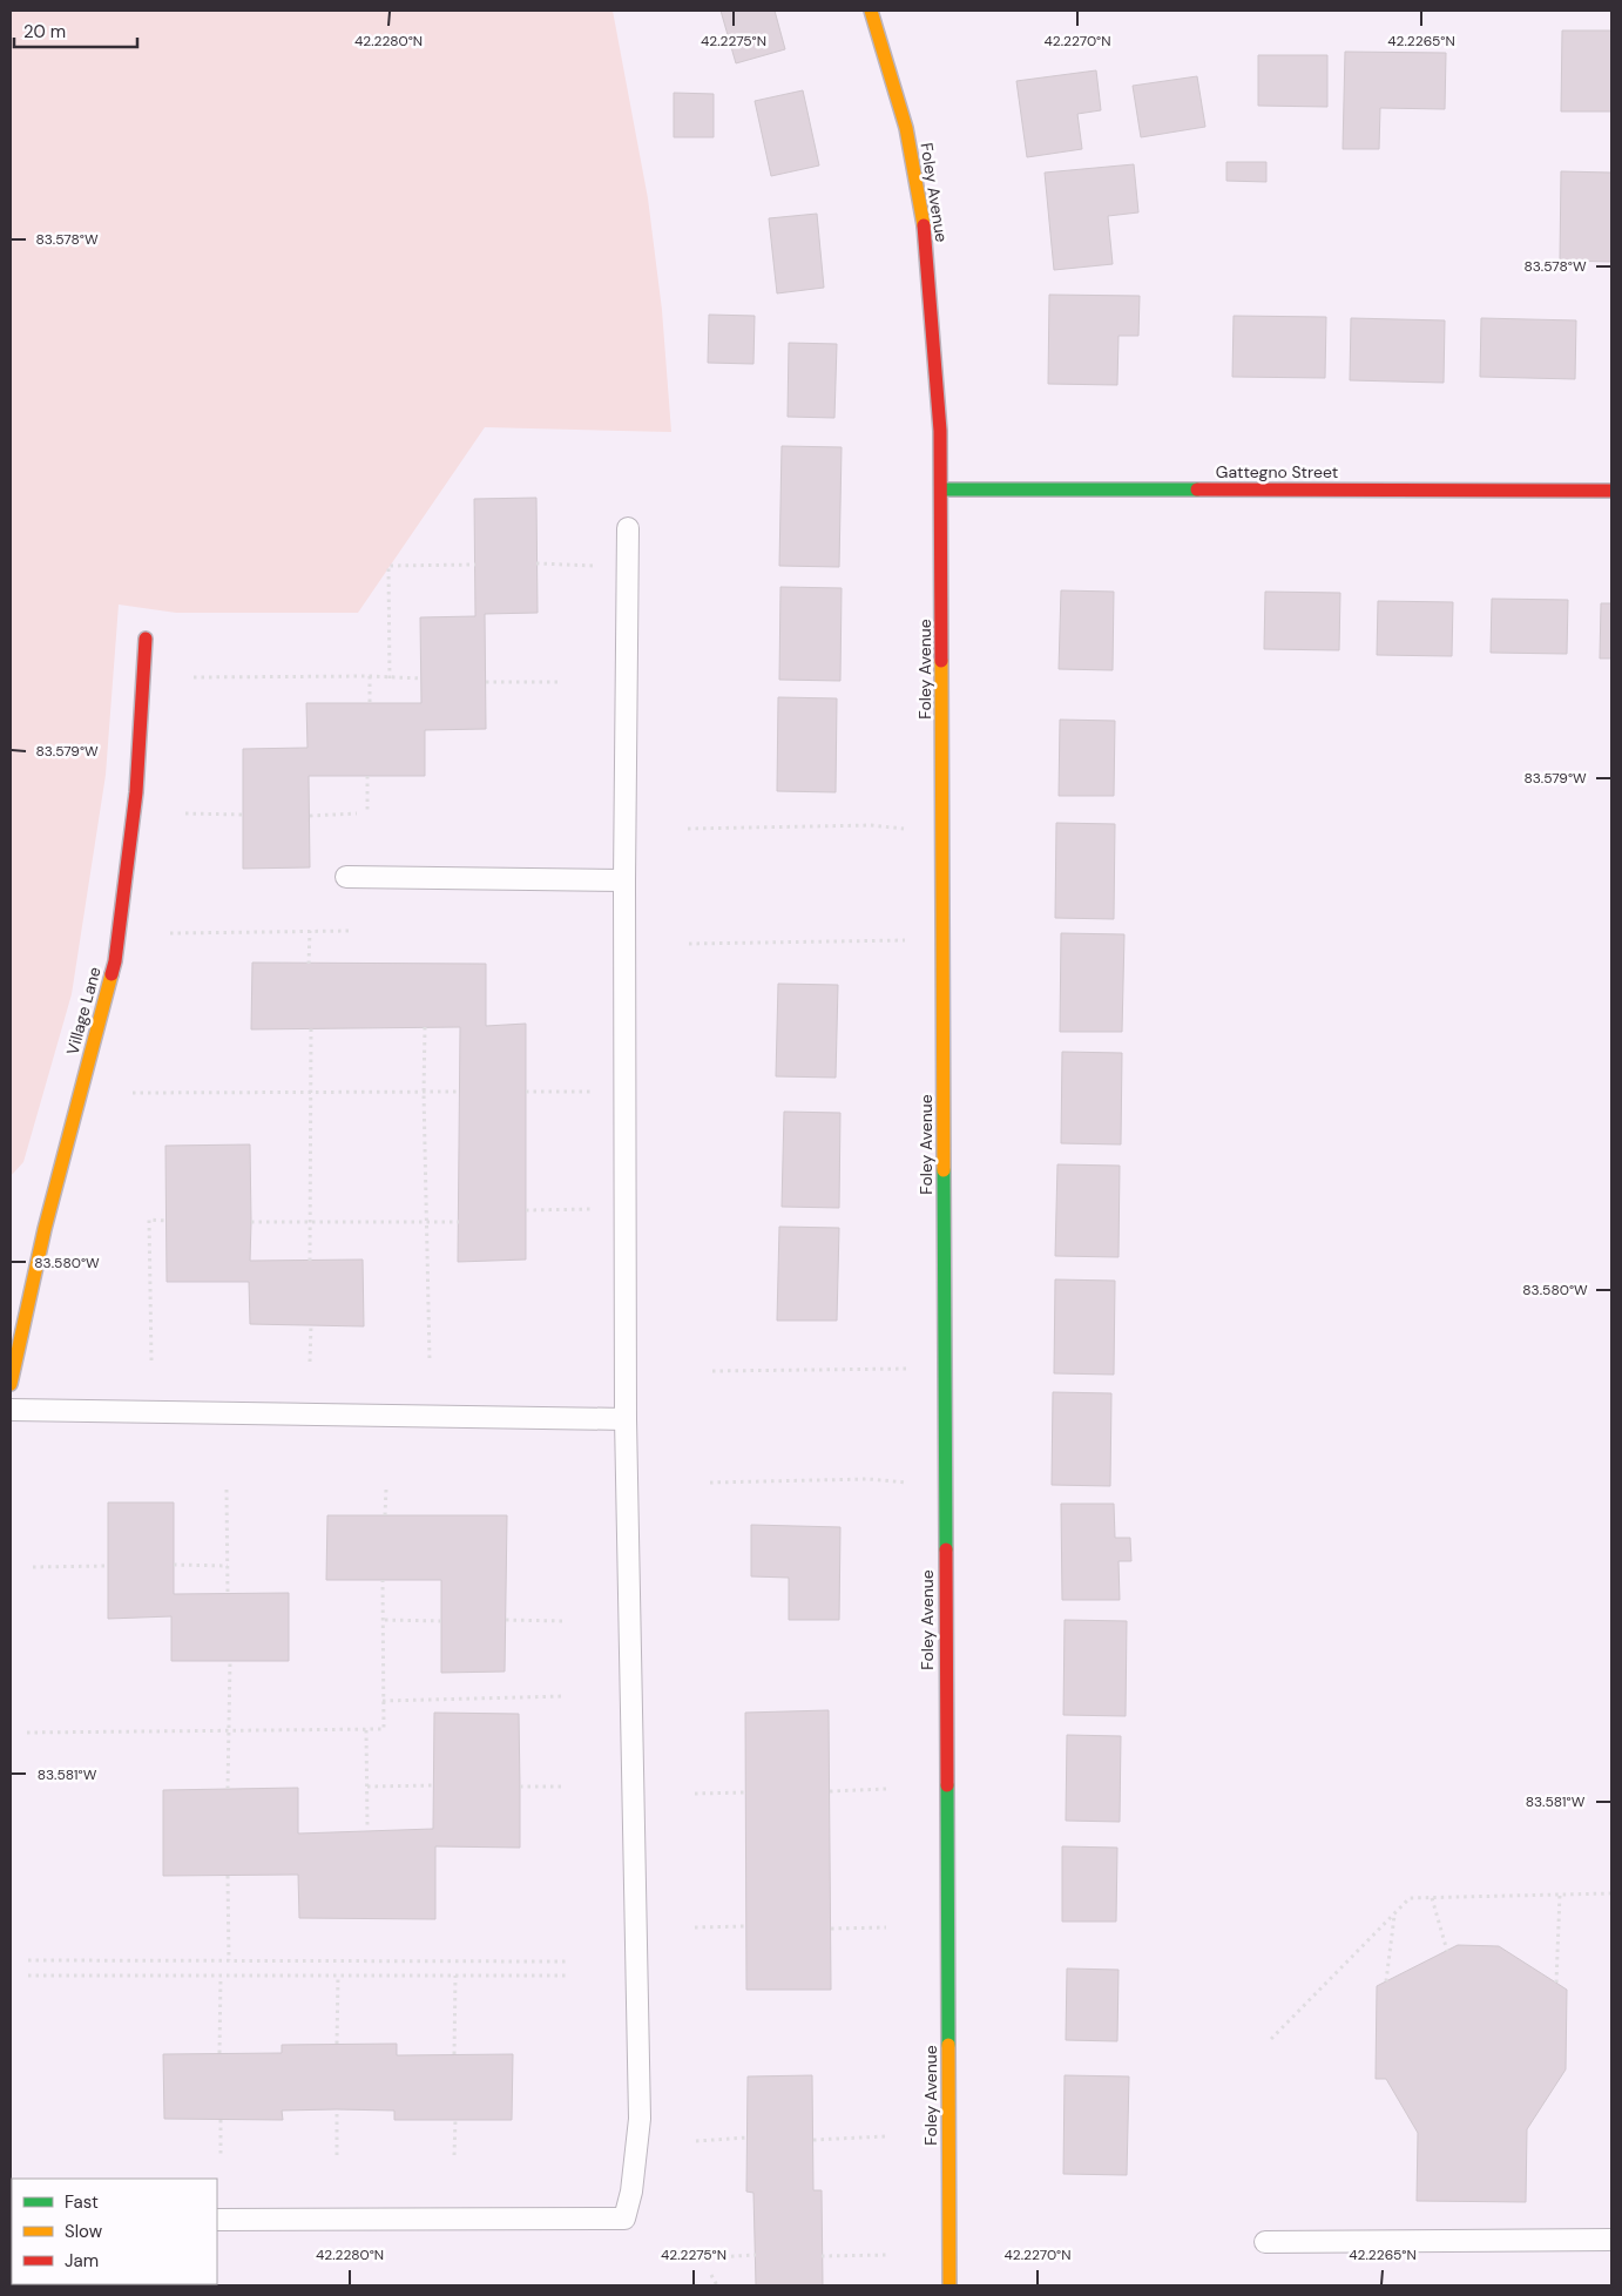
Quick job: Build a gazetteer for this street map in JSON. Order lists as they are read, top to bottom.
{
  "streets": {
    "street": ["Foley Avenue", "Gattegno Street", "Village Lane"]
  },
  "crossings": [
    ["Foley Avenue", "Gattegno Street"]
  ],
  "legend": ["Fast", "Slow", "Jam"],
  "scale_bar": "20 m",
  "coordinates": [
    "42.2280°N",
    "42.2275°N",
    "42.2270°N",
    "42.2265°N",
    "83.578°W",
    "83.579°W",
    "83.580°W",
    "83.581°W"
  ]
}
